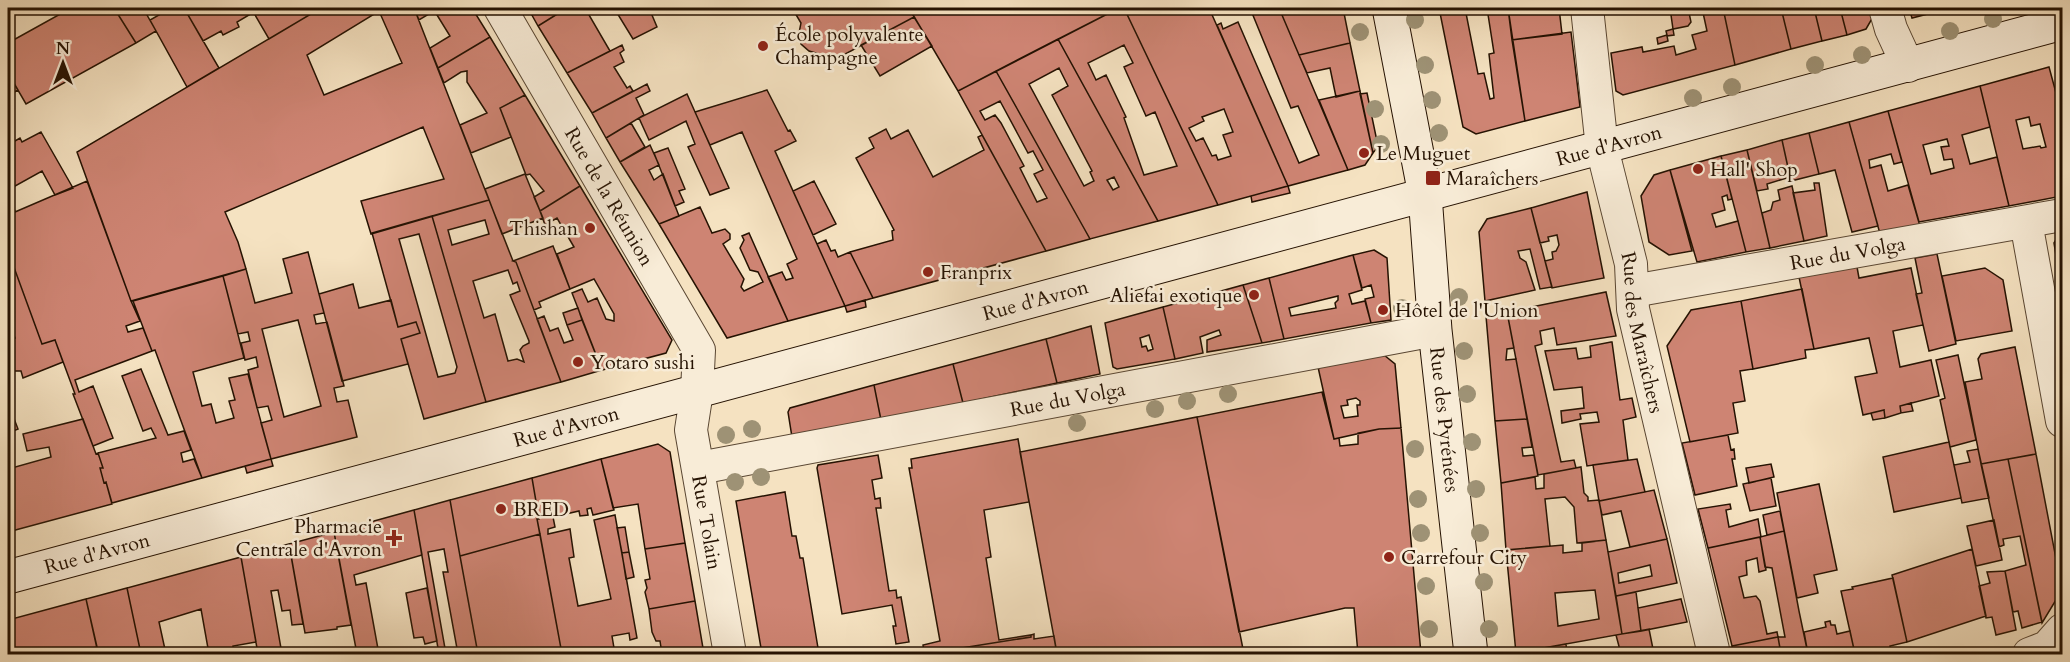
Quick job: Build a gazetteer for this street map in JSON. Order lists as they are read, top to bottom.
{
  "streets": {
    "street": [
      "Rue d'Avron",
      "Rue de la Réunion",
      "Rue du Volga",
      "Rue des Maraîchers",
      "Rue des Pyrénées",
      "Rue Tolain"
    ]
  },
  "crossings": [
    ["Rue d'Avron", "Rue de la Réunion"],
    ["Rue d'Avron", "Rue des Maraîchers"],
    ["Rue d'Avron", "Rue des Pyrénées"],
    ["Rue d'Avron", "Rue Tolain"],
    ["Rue de la Réunion", "Rue Tolain"],
    ["Rue du Volga", "Rue des Maraîchers"],
    ["Rue du Volga", "Rue des Pyrénées"],
    ["Rue du Volga", "Rue Tolain"]
  ],
  "places": {
    "other": [
      "École polyvalente Champagne",
      "Le Muguet",
      "Hall' Shop",
      "Thishan",
      "Franprix",
      "Aliefai exotique",
      "Hôtel de l'Union",
      "Yotaro sushi",
      "BRED",
      "Carrefour City"
    ],
    "transit": ["Maraîchers"],
    "health": ["Pharmacie Centrale d'Avron"]
  },
  "north": "top"
}
